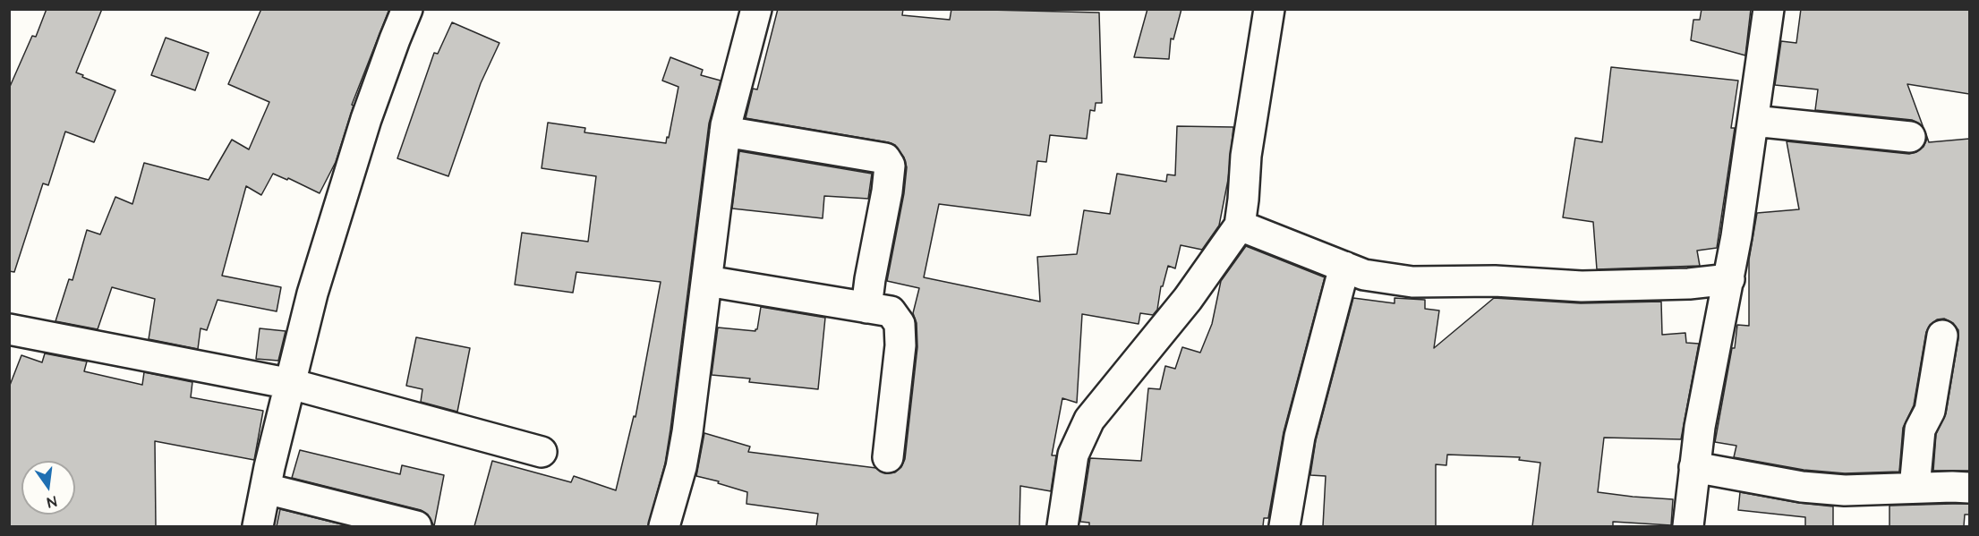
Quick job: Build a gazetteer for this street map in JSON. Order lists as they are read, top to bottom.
{
  "north": "bottom"
}
